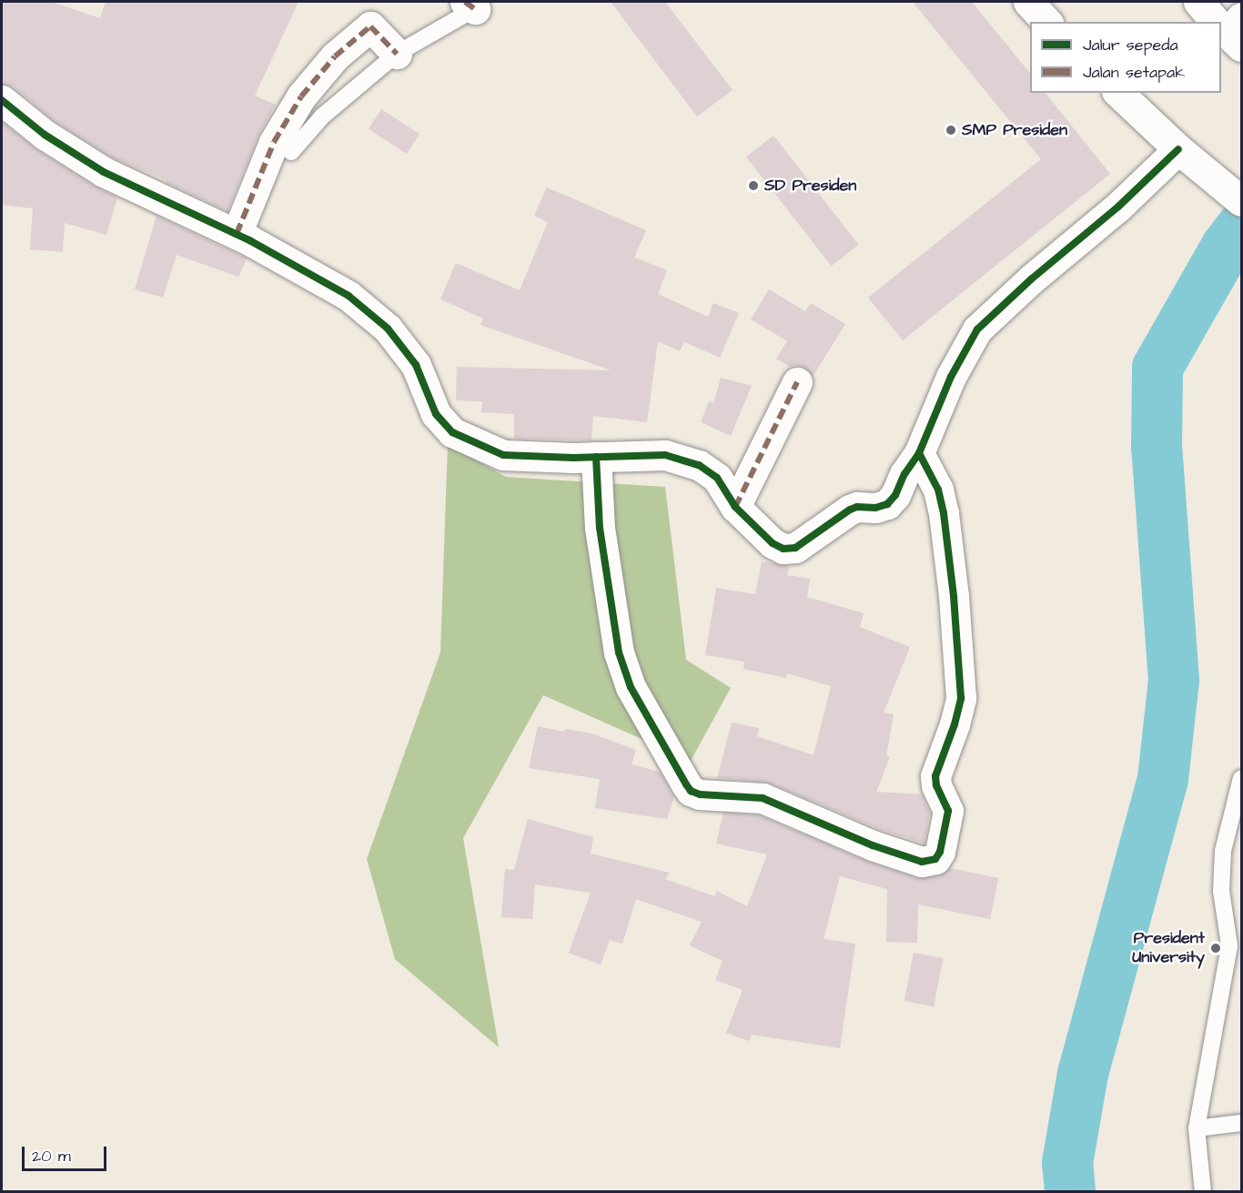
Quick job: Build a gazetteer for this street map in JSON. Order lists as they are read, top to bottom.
{
  "places": ["SMP Presiden", "SD Presiden", "President University"],
  "legend": ["Jalur sepeda", "Jalan setapak"],
  "scale_bar": "20 m"
}
